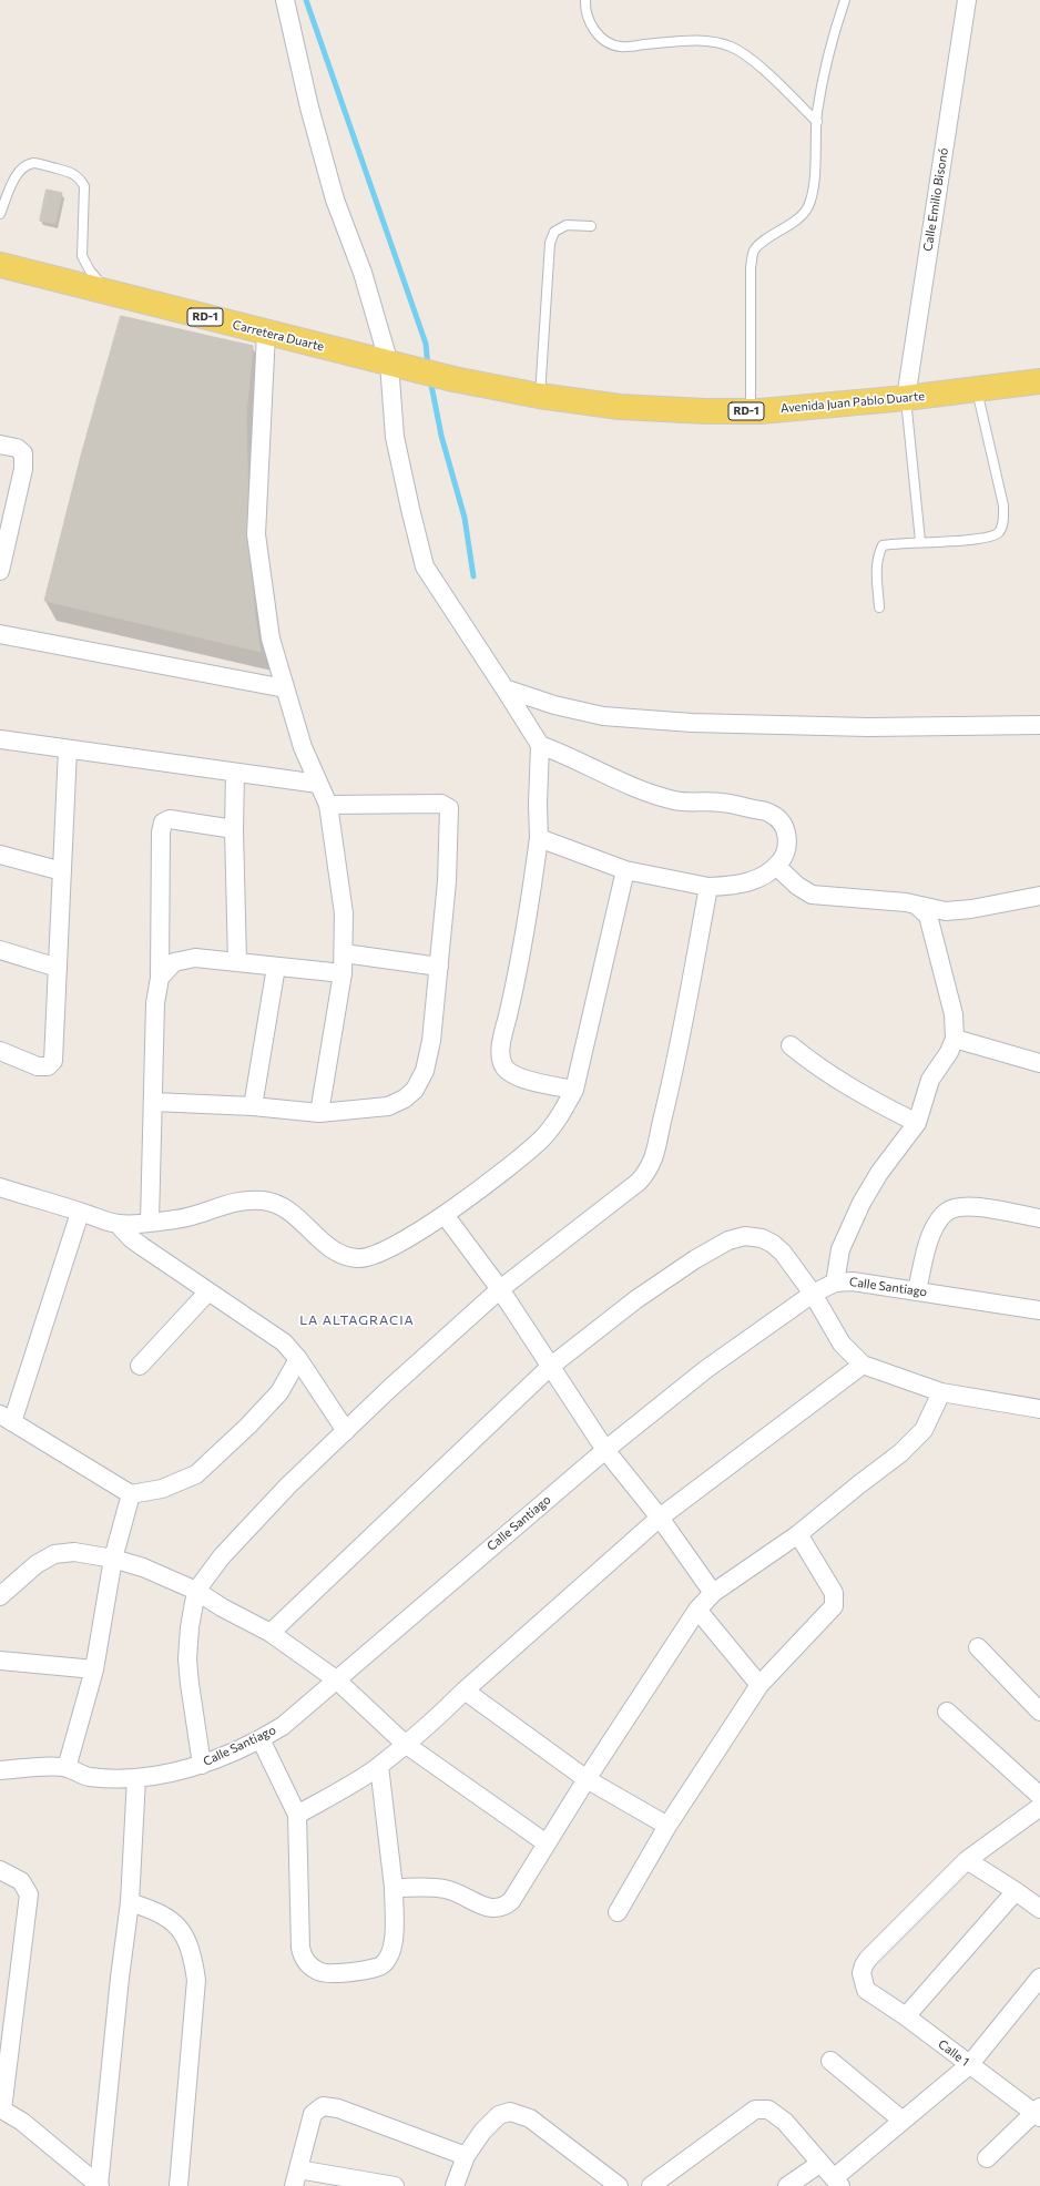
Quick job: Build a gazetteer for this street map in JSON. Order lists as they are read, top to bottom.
{
  "streets": {
    "main road": ["RD-1", "Carretera Duarte", "Avenida Juan Pablo Duarte"],
    "street": ["Calle Emilio Bisonó", "Calle Santiago", "Calle 1"]
  },
  "crossings": [
    ["Calle Emilio Bisonó", "Avenida Juan Pablo Duarte"],
    ["Carretera Duarte", "Avenida Juan Pablo Duarte"]
  ],
  "districts": ["LA ALTAGRACIA"]
}
